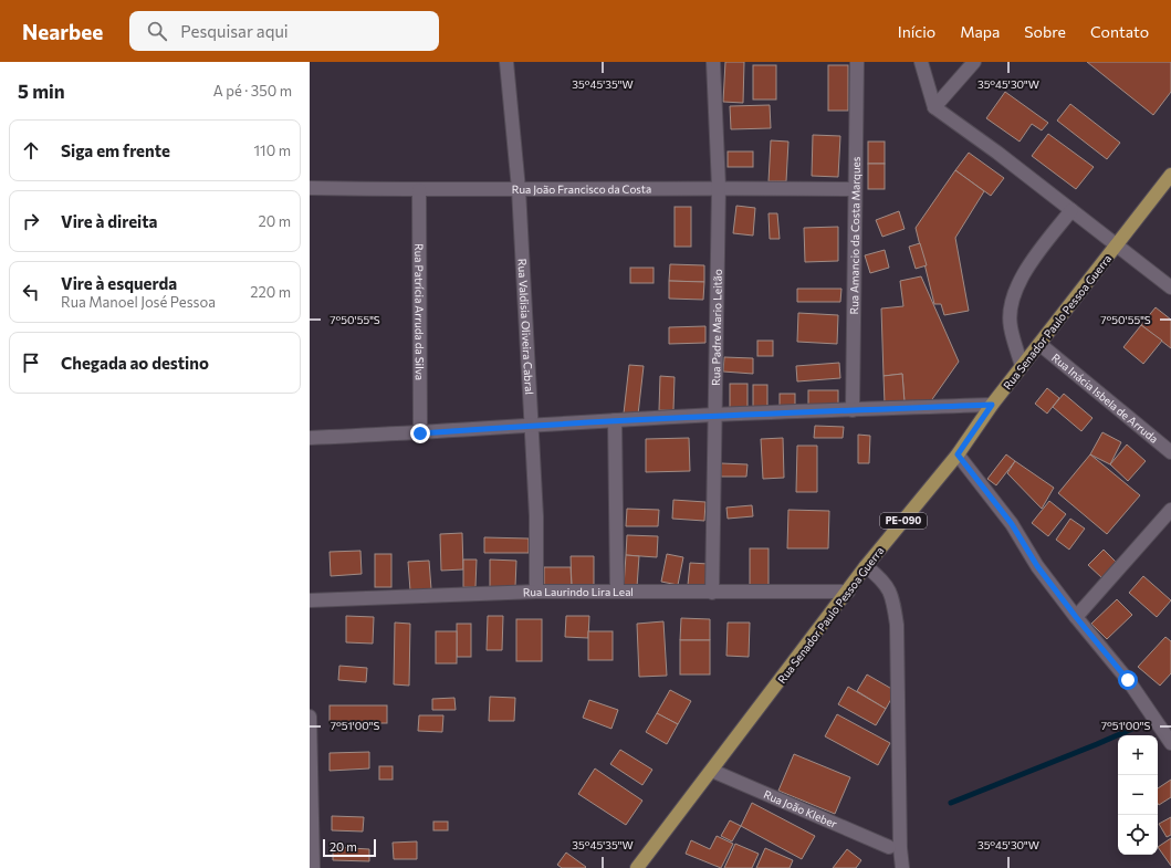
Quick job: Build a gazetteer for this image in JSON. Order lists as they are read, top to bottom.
{
  "streets": {
    "main road": ["Rua Senador Paulo Pessoa Guerra", "PE-090"],
    "street": [
      "Rua João Francisco da Costa",
      "Rua Amancio da Costa Marques",
      "Rua Patrícia Arruda da Silva",
      "Rua Valdisia Oliveira Cabral",
      "Rua Padre Mario Leitão",
      "Rua Inácia Isbela de Arruda",
      "Rua Laurindo Lira Leal",
      "Rua João Kleber"
    ]
  },
  "crossings": [
    ["Rua João Francisco da Costa", "Rua Amancio da Costa Marques"],
    ["Rua João Francisco da Costa", "Rua Patrícia Arruda da Silva"],
    ["Rua João Francisco da Costa", "Rua Valdisia Oliveira Cabral"],
    ["Rua João Francisco da Costa", "Rua Padre Mario Leitão"],
    ["Rua Senador Paulo Pessoa Guerra", "Rua Inácia Isbela de Arruda"],
    ["Rua Senador Paulo Pessoa Guerra", "Rua Laurindo Lira Leal"],
    ["Rua Senador Paulo Pessoa Guerra", "Rua João Kleber"],
    ["Rua Valdisia Oliveira Cabral", "Rua Laurindo Lira Leal"],
    ["Rua Padre Mario Leitão", "Rua Laurindo Lira Leal"]
  ],
  "scale_bar": "20 m",
  "page": {
    "header": "Nearbee",
    "search": "Pesquisar aqui",
    "nav": [
      "Início",
      "Mapa",
      "Sobre",
      "Contato"
    ],
    "heading": ["5 min", "A pé · 350 m"],
    "list": [
      ["Siga em frente", "110 m"],
      ["Vire à direita", "20 m"],
      ["Vire à esquerda", "Rua Manoel José Pessoa", "220 m"],
      "Chegada ao destino"
    ],
    "map_buttons": ["+", "−"],
    "scale": "20 m"
  },
  "coordinates": [
    "35°45'35\"W",
    "35°45'30\"W",
    "7°50'55\"S",
    "7°51'00\"S"
  ]
}
